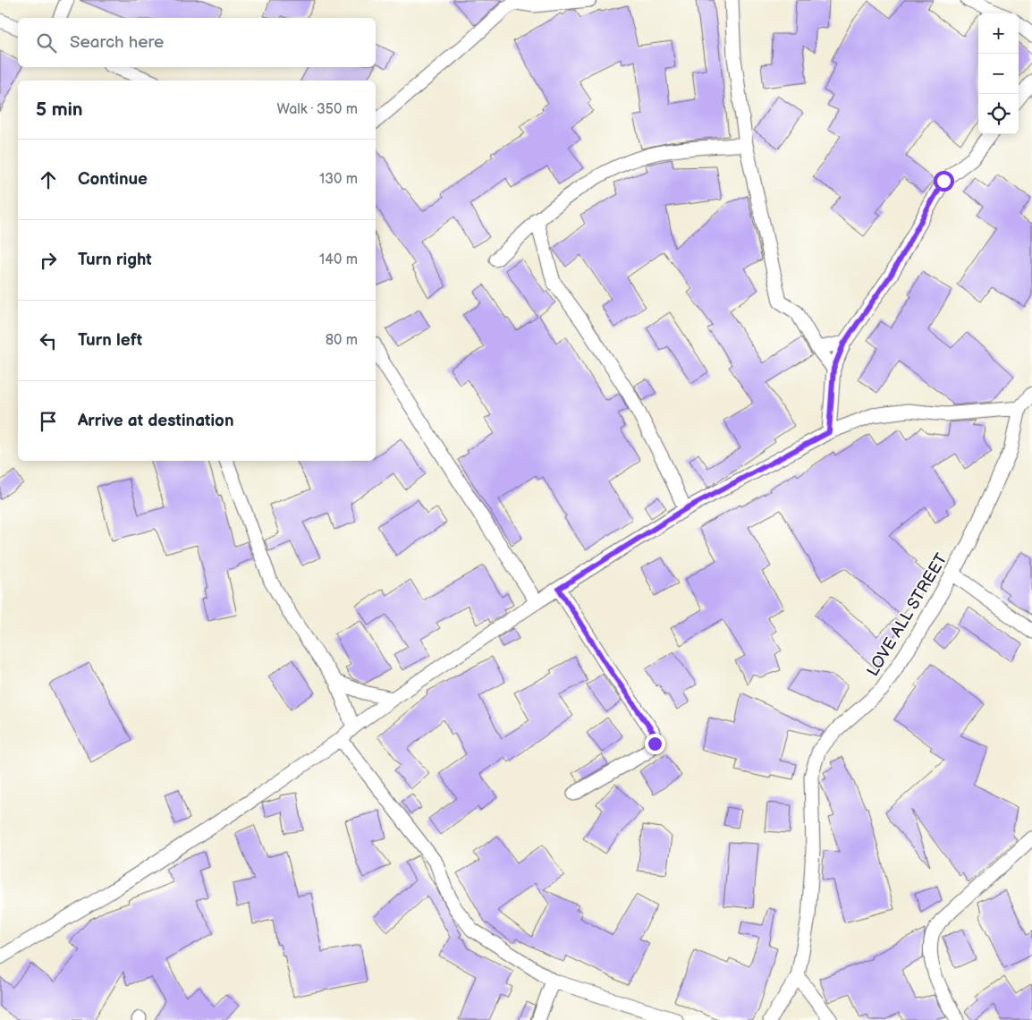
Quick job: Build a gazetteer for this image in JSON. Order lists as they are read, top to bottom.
{
  "streets": {
    "street": ["LOVE ALL STREET"]
  },
  "page": {
    "map_buttons": ["+", "−"],
    "search": "Search here",
    "heading": ["5 min", "Walk · 350 m"],
    "list": [
      ["Continue", "130 m"],
      ["Turn right", "140 m"],
      ["Turn left", "80 m"],
      "Arrive at destination"
    ]
  }
}
